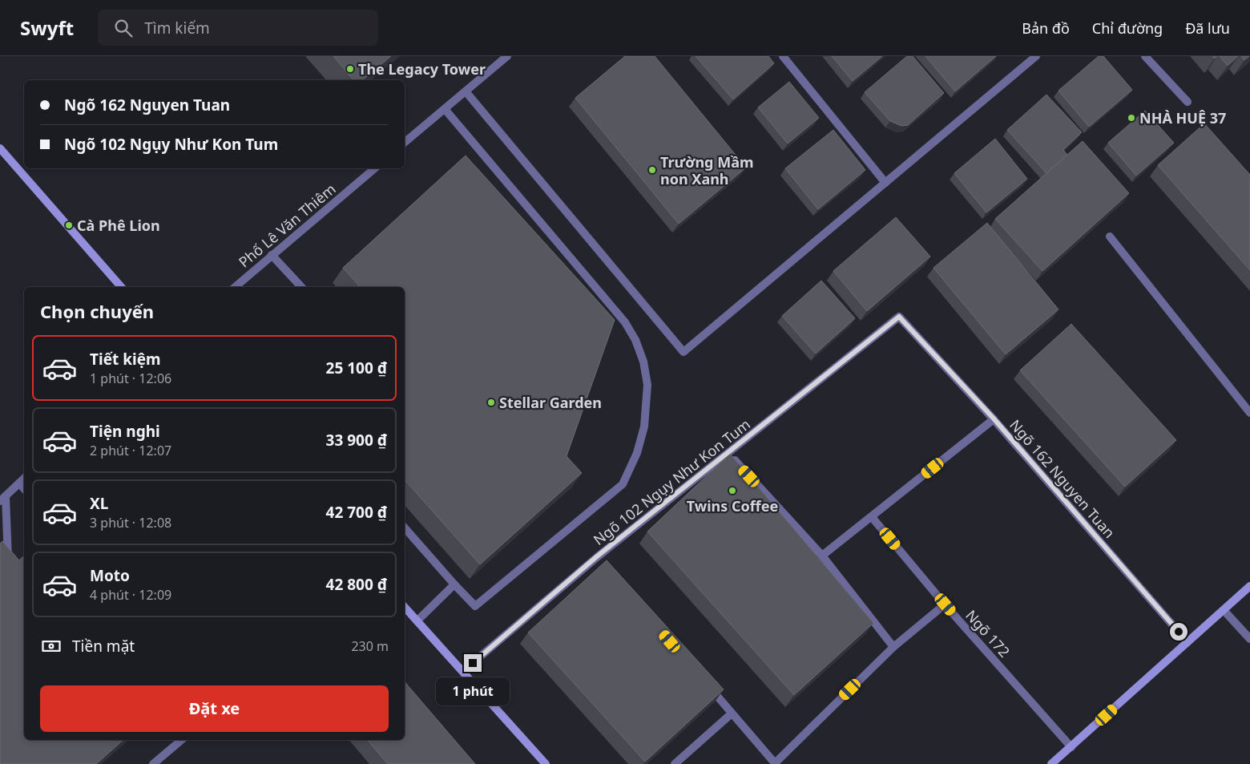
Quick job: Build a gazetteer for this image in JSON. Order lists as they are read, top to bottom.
{
  "streets": {
    "street": [
      "Phố Lê Văn Thiêm",
      "Ngõ 162 Nguyen Tuan",
      "Ngõ 102 Ngụy Như Kon Tum",
      "Ngõ 172"
    ]
  },
  "crossings": [
    ["Ngõ 162 Nguyen Tuan", "Ngõ 102 Ngụy Như Kon Tum"]
  ],
  "places": [
    "The Legacy Tower",
    "NHÀ HUỆ 37",
    "Trường Mầm non Xanh",
    "Cà Phê Lion",
    "Stellar Garden",
    "Twins Coffee"
  ],
  "page": {
    "header": "Swyft",
    "search": "Tìm kiếm",
    "nav": ["Bản đồ", "Chỉ đường", "Đã lưu"],
    "banner": ["Ngõ 162 Nguyen Tuan", "Ngõ 102 Ngụy Như Kon Tum"],
    "heading": "Chọn chuyến",
    "list": [
      {
        "name": "Tiết kiệm",
        "note": "1 phút · 12:06",
        "value": "25 100 ₫"
      },
      {
        "name": "Tiện nghi",
        "note": "2 phút · 12:07",
        "value": "33 900 ₫"
      },
      {
        "name": "XL",
        "note": "3 phút · 12:08",
        "value": "42 700 ₫"
      },
      {
        "name": "Moto",
        "note": "4 phút · 12:09",
        "value": "42 800 ₫"
      }
    ],
    "pay": ["Tiền mặt", "230 m"],
    "bubble": "1 phút",
    "buttons": "Đặt xe"
  }
}
